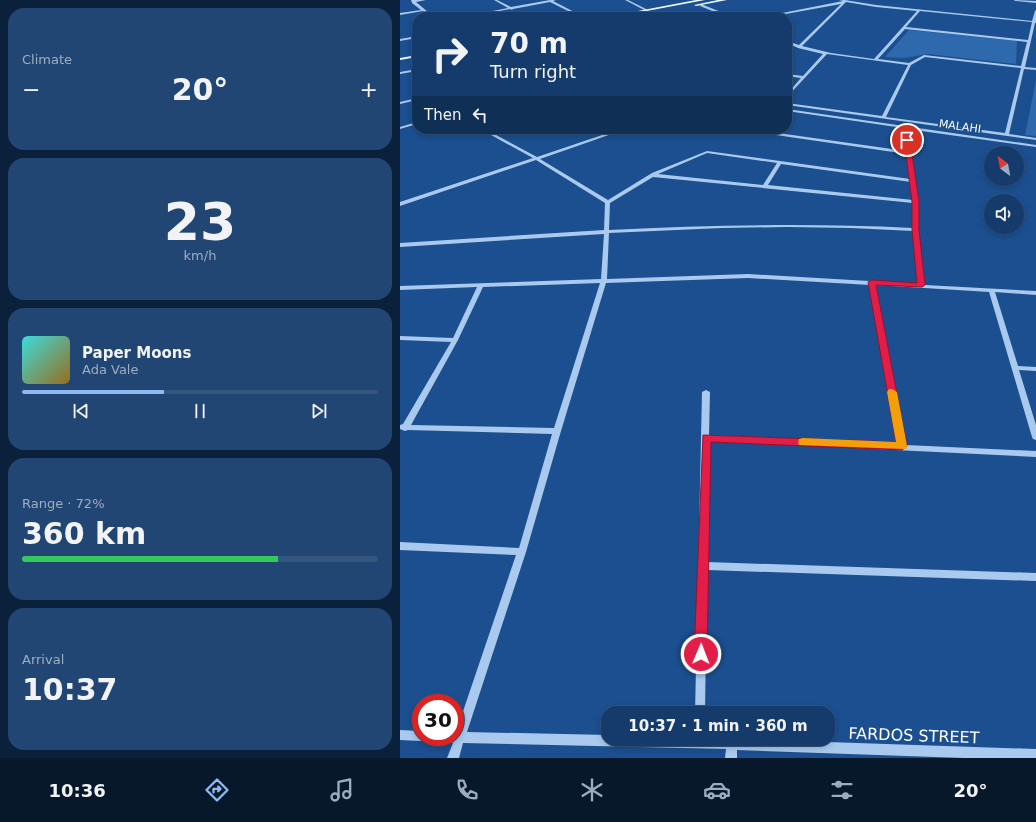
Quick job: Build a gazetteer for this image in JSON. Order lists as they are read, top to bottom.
{
  "streets": {
    "street": ["MALAHI", "FARDOS STREET"]
  },
  "north": "top left",
  "page": {
    "tile": [
      "Climate",
      ["23", "km/h"],
      ["Range · 72%", "360 km"],
      ["Arrival", "10:37"]
    ],
    "turn": ["70 m", "Turn right"],
    "heat": ["−", "20°", "+"],
    "then": "Then",
    "song": ["Paper Moons", "Ada Vale"],
    "limit": "30",
    "trip": "10:37 · 1 min · 360 m",
    "tabs": ["10:36", "20°"]
  }
}
